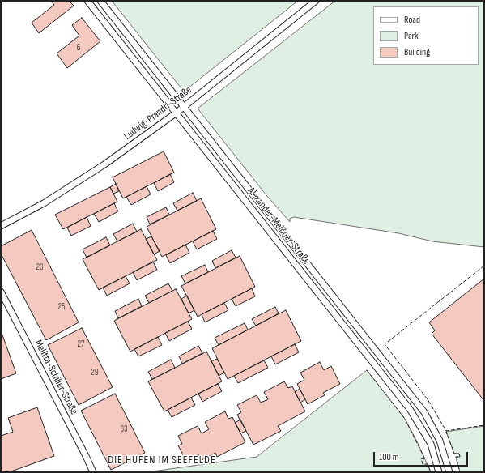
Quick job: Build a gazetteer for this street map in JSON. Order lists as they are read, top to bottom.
{
  "streets": {
    "street": ["Ludwig-Prandtl-Straße", "Alexander-Meißner-Straße", "Melitta-Schiller-Straße"]
  },
  "crossings": [
    ["Ludwig-Prandtl-Straße", "Alexander-Meißner-Straße"]
  ],
  "districts": ["DIE HUFEN IM SEEFELDE"],
  "house_numbers": [
    "6",
    "23",
    "25",
    "27",
    "29",
    "33"
  ],
  "legend": ["Road", "Park", "Building"],
  "scale_bar": "100 m"
}
